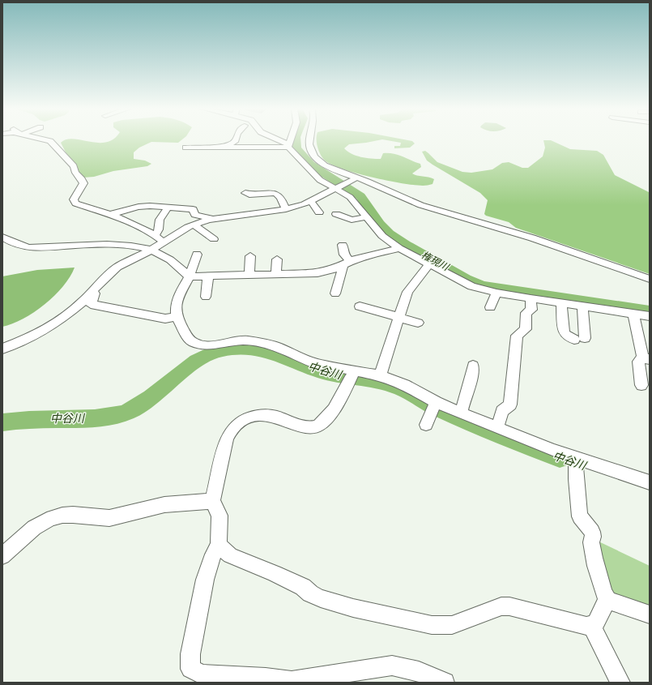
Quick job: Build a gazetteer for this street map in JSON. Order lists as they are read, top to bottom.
{
  "water": ["権現川", "中谷川"]
}
